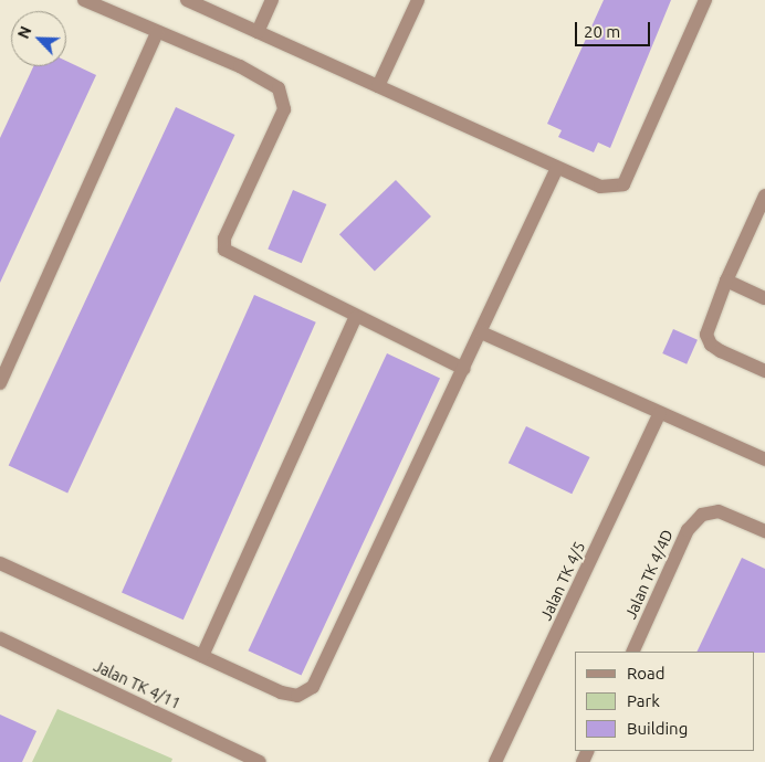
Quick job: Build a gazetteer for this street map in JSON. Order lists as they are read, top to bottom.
{
  "streets": {
    "street": ["Jalan TK 4/4D", "Jalan TK 4/5", "Jalan TK 4/11"]
  },
  "legend": ["Road", "Park", "Building"],
  "scale_bar": "20 m",
  "north": "top left"
}
